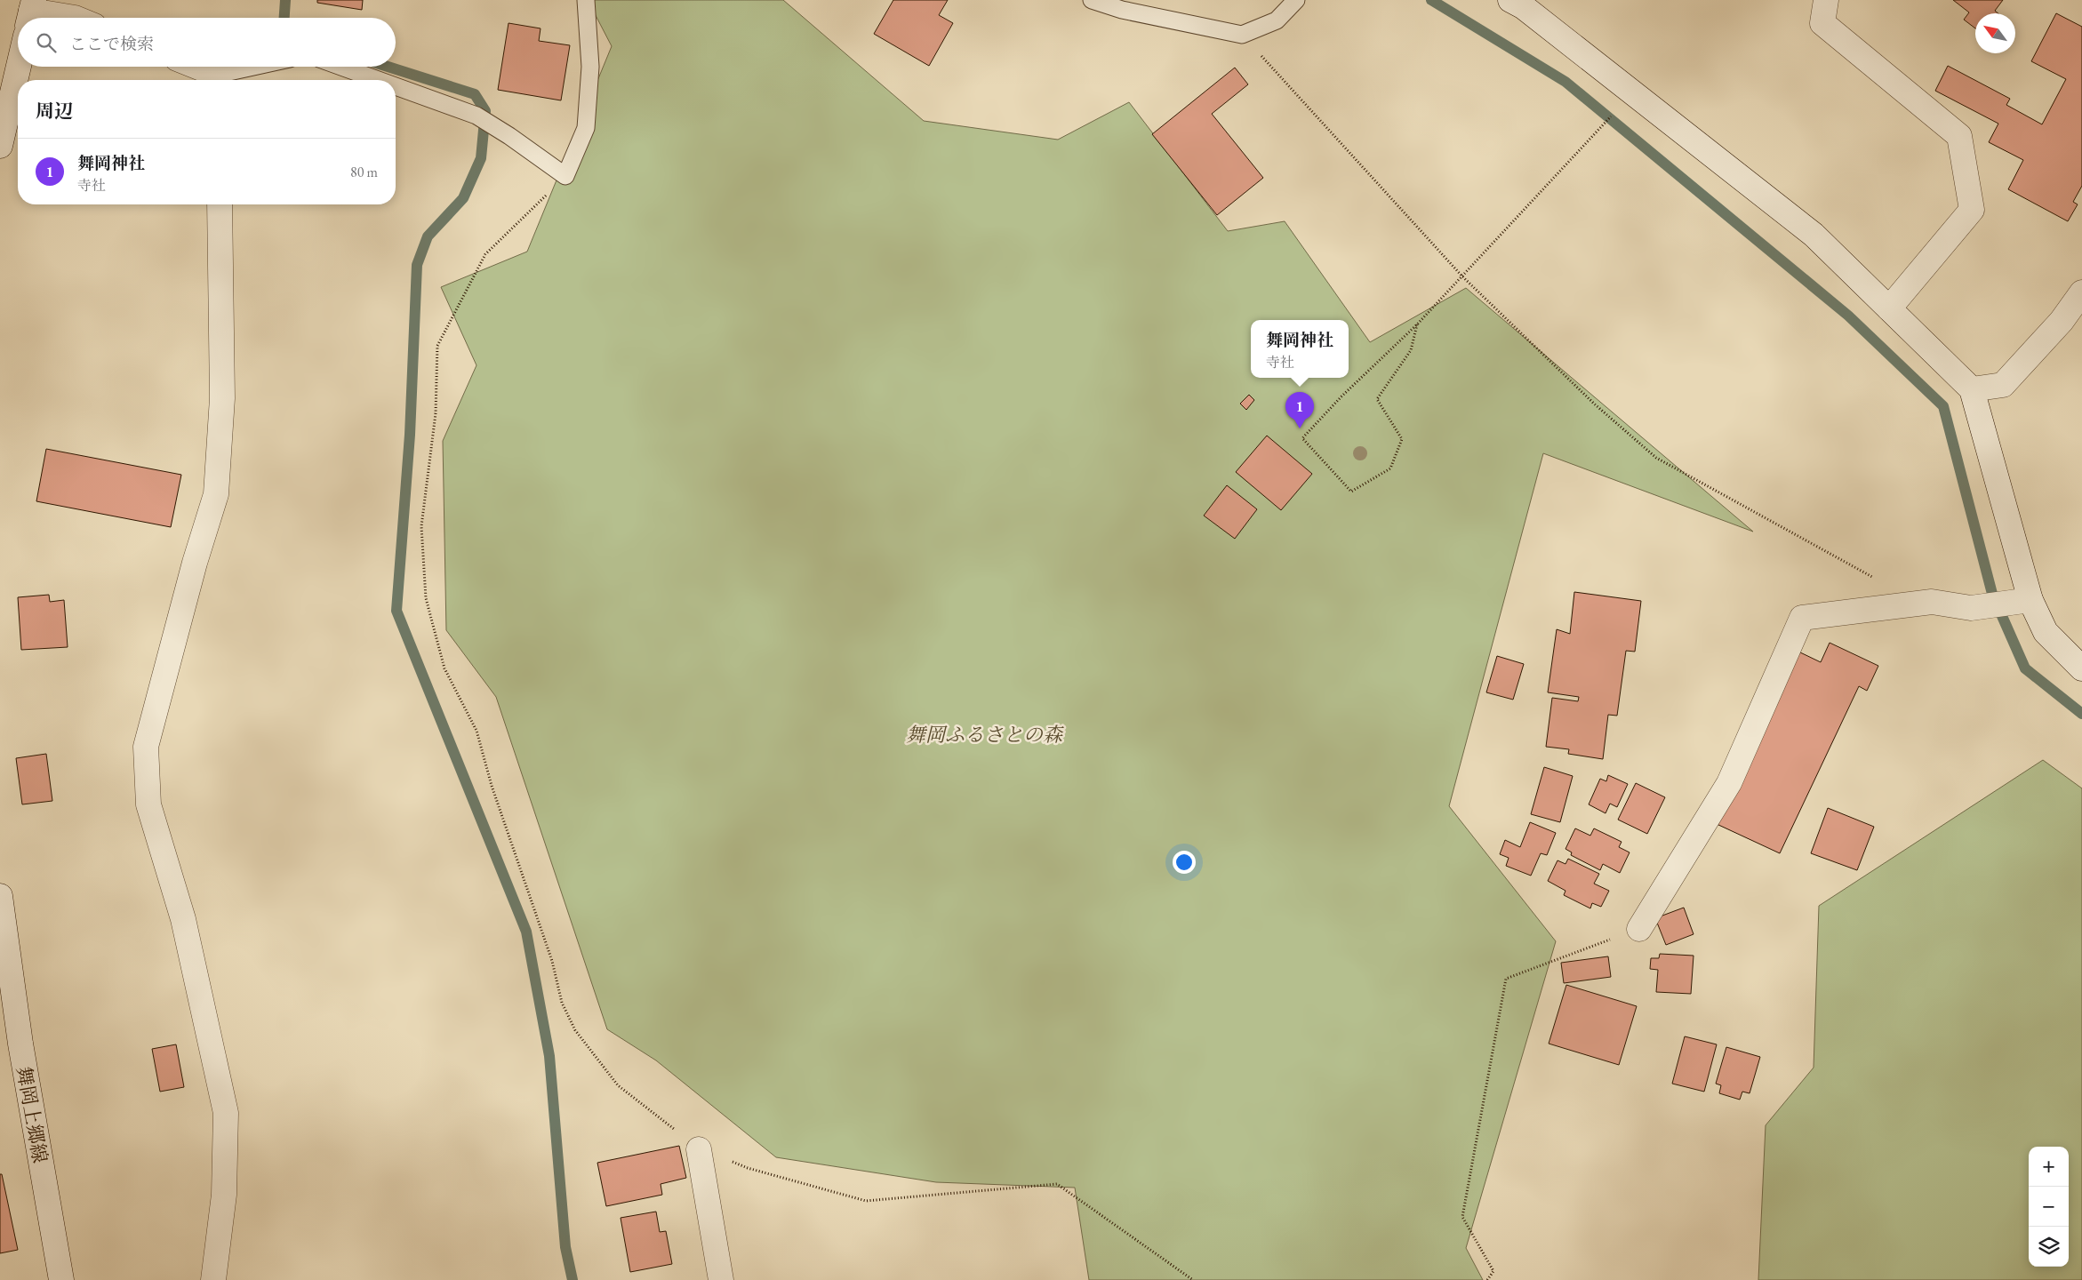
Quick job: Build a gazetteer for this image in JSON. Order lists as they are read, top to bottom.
{
  "streets": {
    "street": ["舞岡上郷線"]
  },
  "parks": ["舞岡ふるさとの森"],
  "north": "top left",
  "page": {
    "search": "ここで検索",
    "heading": "周辺",
    "list": [
      {
        "mark": "1",
        "name": "舞岡神社",
        "note": "寺社",
        "value": "80 m"
      }
    ],
    "popup": ["舞岡神社", "寺社"],
    "pins": "1",
    "map_buttons": ["+", "−"]
  }
}
